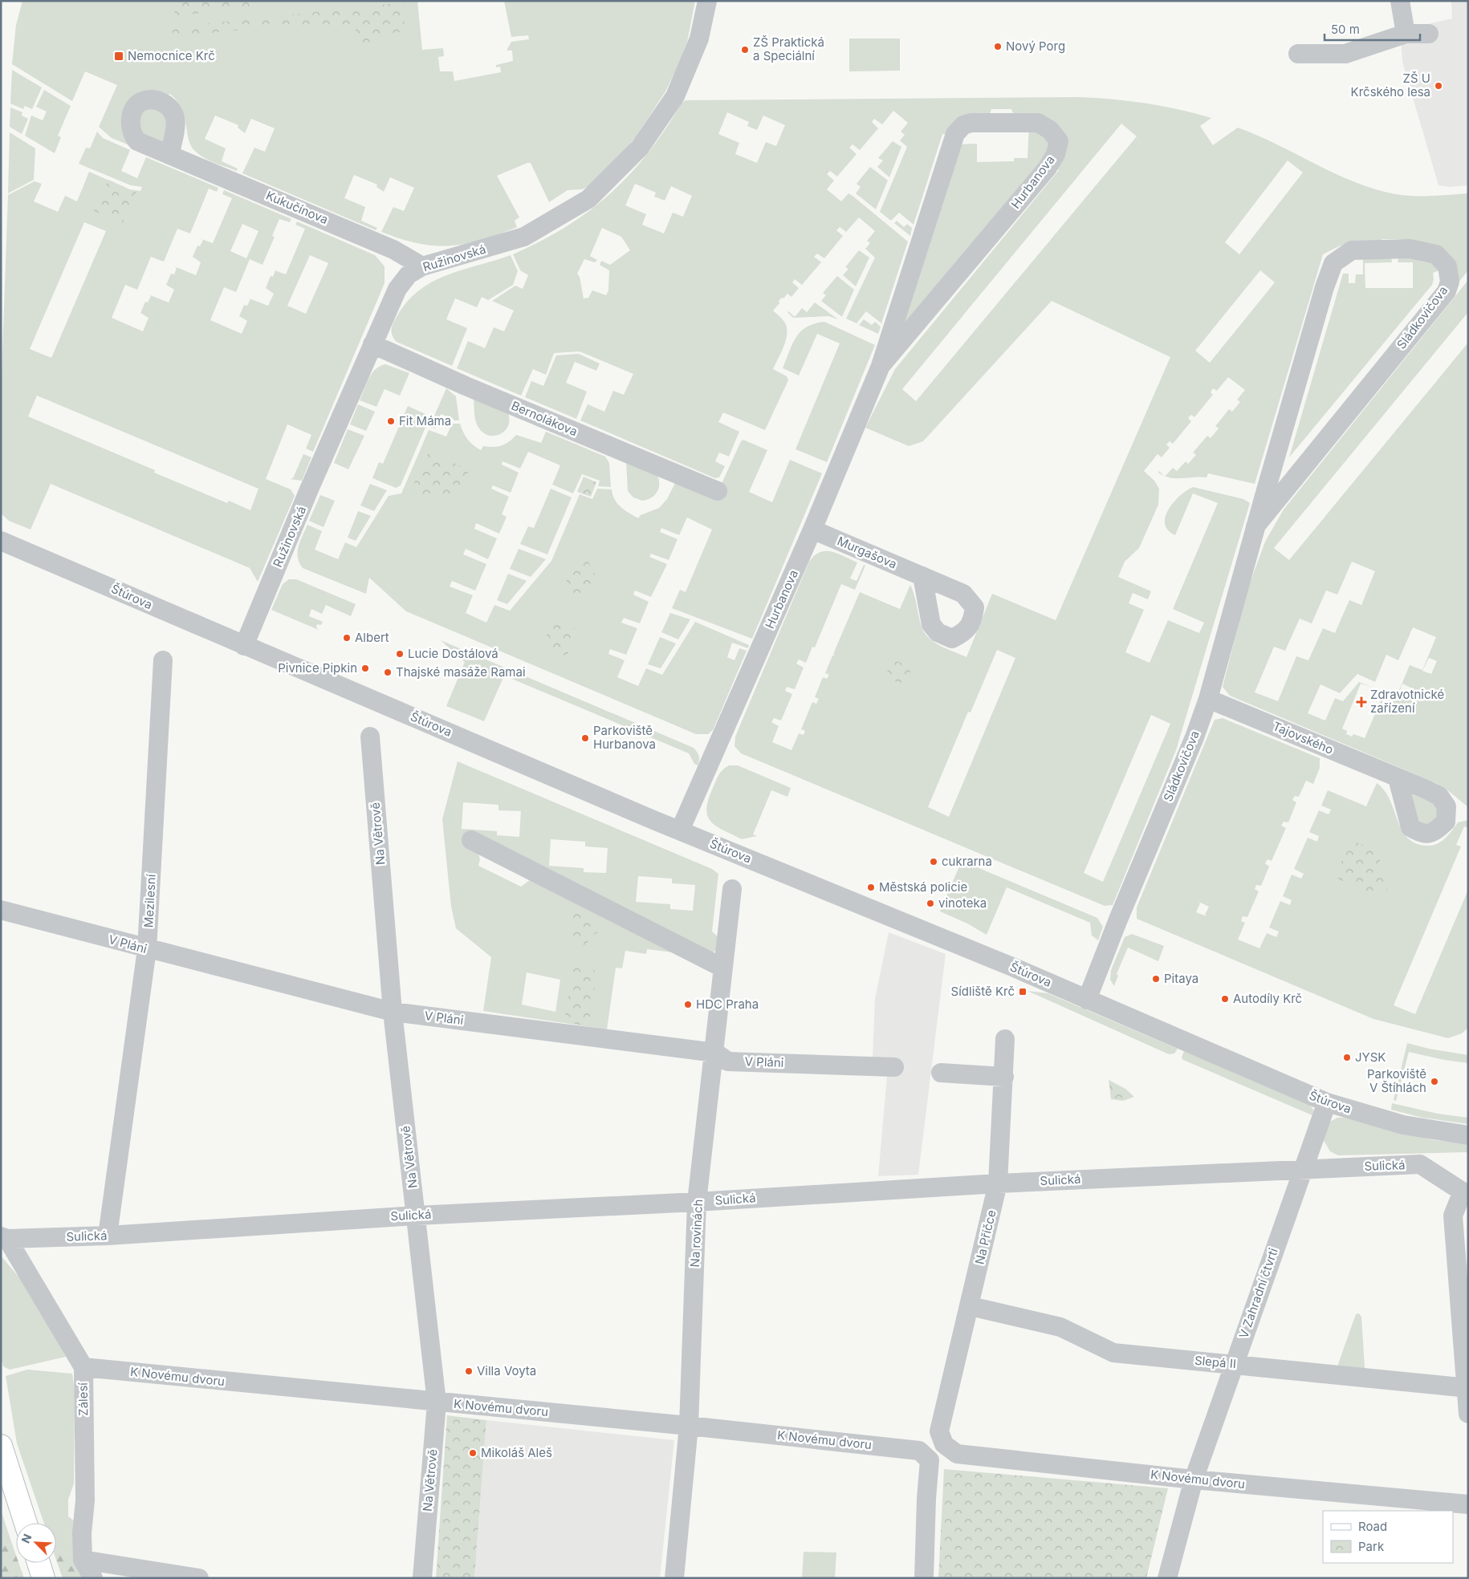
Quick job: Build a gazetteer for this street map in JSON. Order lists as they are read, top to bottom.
{
  "streets": {
    "street": [
      "Hurbanova",
      "Kukučínova",
      "Ružinovská",
      "Sládkovičova",
      "Bernolákova",
      "Murgašova",
      "Štúrova",
      "Tajovského",
      "Na Větrově",
      "Mezilesní",
      "V Pláni",
      "Sulická",
      "Na rovinách",
      "Na Příčce",
      "V Zahradní čtvrti",
      "Slepá II",
      "K Novému dvoru",
      "Zálesí"
    ]
  },
  "crossings": [
    ["Hurbanova", "Murgašova"],
    ["Hurbanova", "Štúrova"],
    ["Kukučínova", "Ružinovská"],
    ["Ružinovská", "Bernolákova"],
    ["Ružinovská", "Štúrova"],
    ["Sládkovičova", "Štúrova"],
    ["Sládkovičova", "Tajovského"],
    ["Štúrova", "V Zahradní čtvrti"],
    ["Na Větrově", "V Pláni"],
    ["Na Větrově", "Sulická"],
    ["Na Větrově", "K Novému dvoru"],
    ["Mezilesní", "V Pláni"],
    ["Mezilesní", "Sulická"],
    ["V Pláni", "Na rovinách"],
    ["Sulická", "Na rovinách"],
    ["Sulická", "Na Příčce"],
    ["Sulická", "V Zahradní čtvrti"],
    ["Sulická", "Zálesí"],
    ["Na rovinách", "K Novému dvoru"],
    ["Na Příčce", "Slepá II"],
    ["Na Příčce", "K Novému dvoru"],
    ["V Zahradní čtvrti", "Slepá II"],
    ["V Zahradní čtvrti", "K Novému dvoru"],
    ["K Novému dvoru", "Zálesí"]
  ],
  "places": {
    "other": [
      "Nový Porg",
      "ZŠ Praktická a Speciální",
      "ZŠ U Krčského lesa",
      "Fit Máma",
      "Albert",
      "Lucie Dostálová",
      "Pivnice Pipkin",
      "Thajské masáže Ramai",
      "Parkoviště Hurbanova",
      "cukrarna",
      "Městská policie",
      "vinoteka",
      "Pitaya",
      "Autodíly Krč",
      "HDC Praha",
      "JYSK",
      "Parkoviště V Štíhlách",
      "Villa Voyta",
      "Mikoláš Aleš"
    ],
    "transit": ["Nemocnice Krč", "Sídliště Krč"],
    "health": ["Zdravotnické zařízení"]
  },
  "legend": ["Road", "Park"],
  "scale_bar": "50 m",
  "north": "top left"
}
